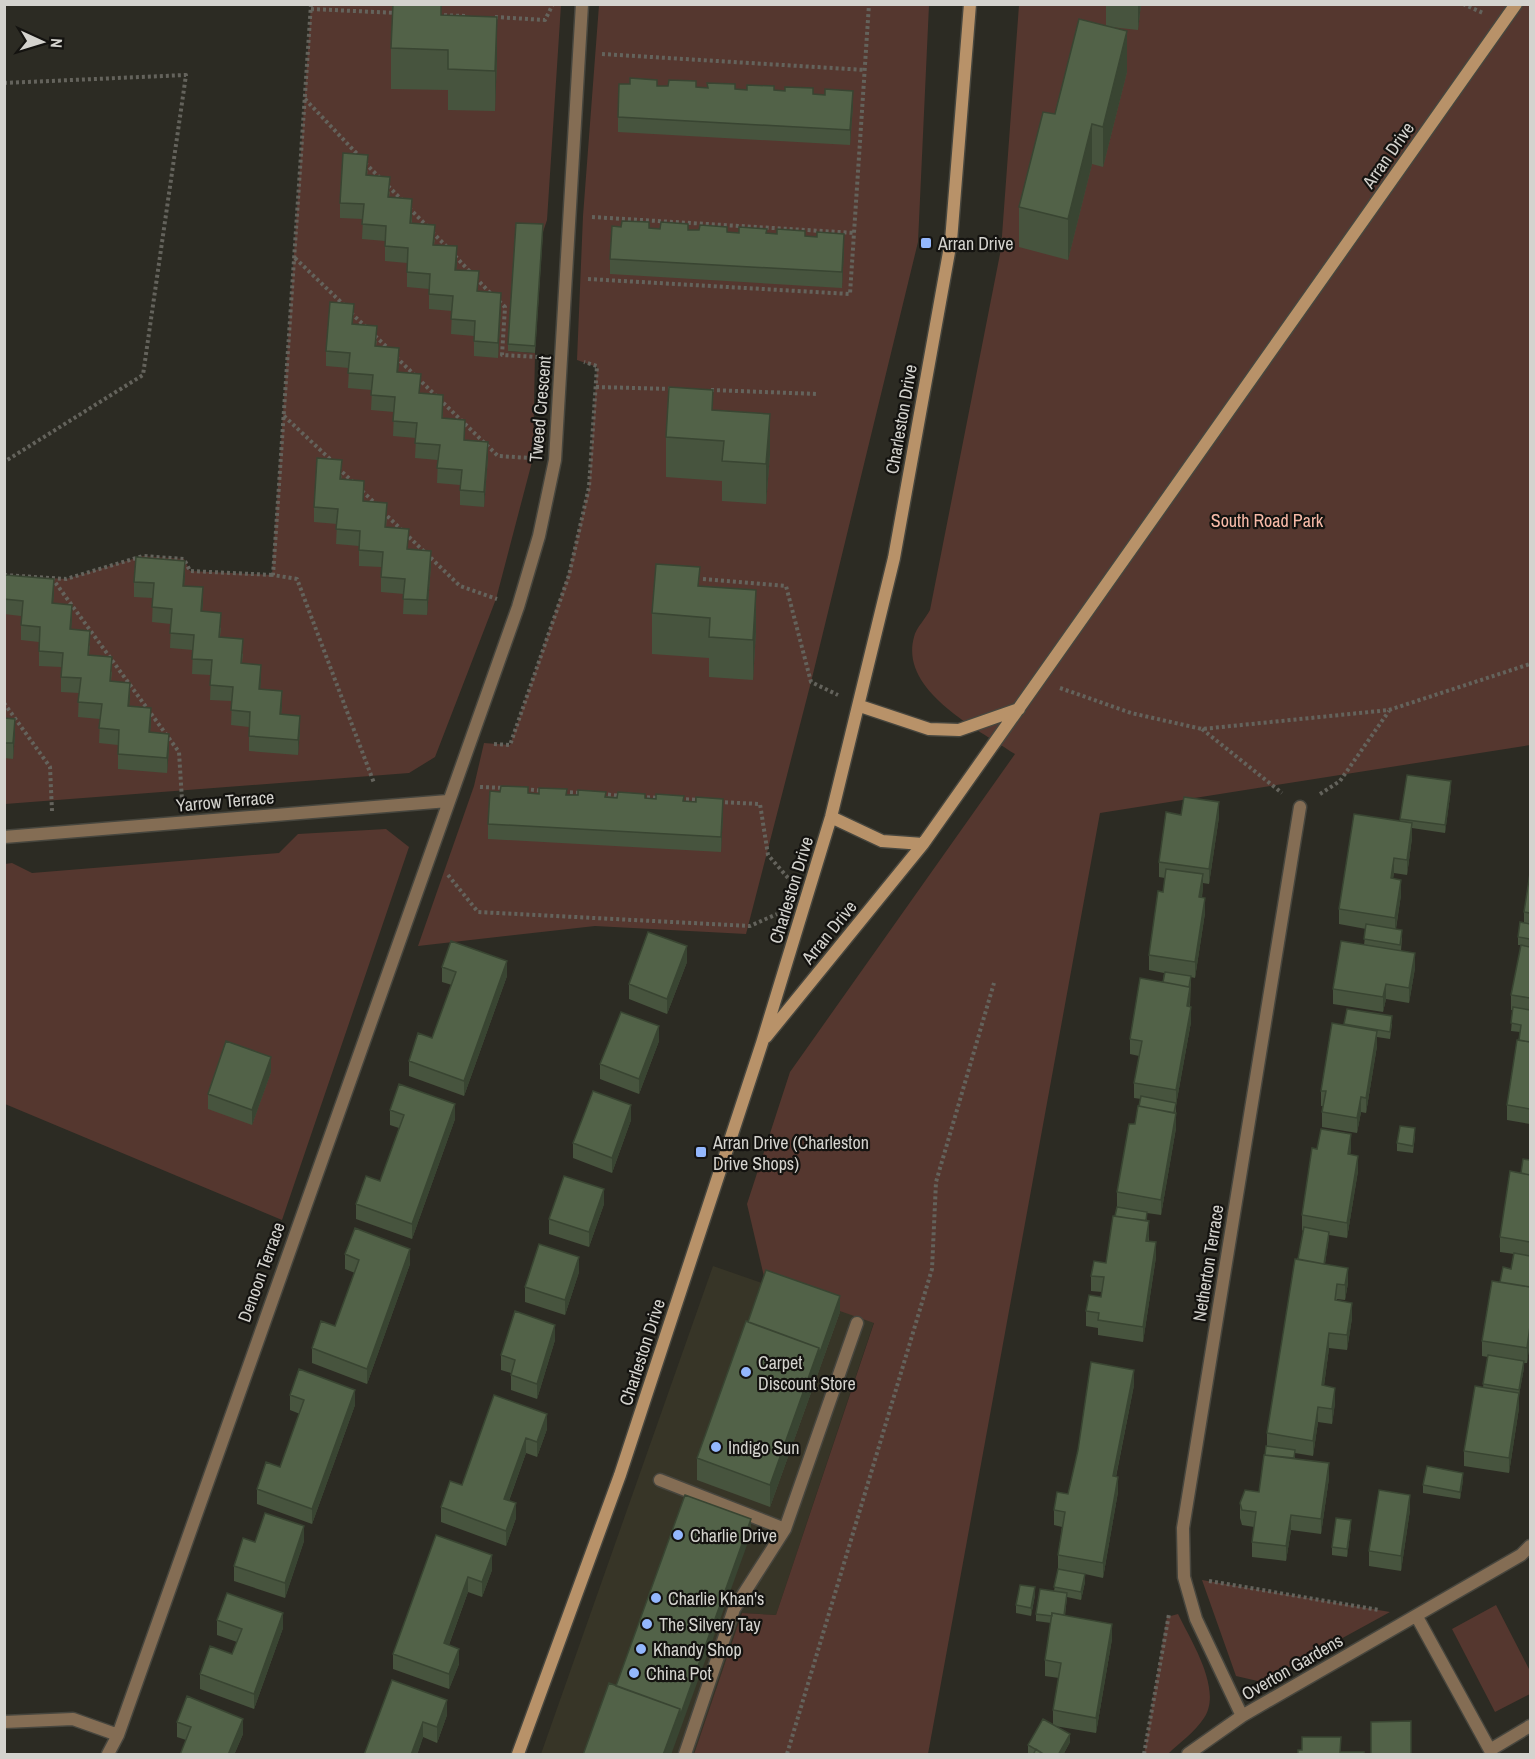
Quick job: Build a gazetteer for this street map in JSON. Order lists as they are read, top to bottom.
{
  "streets": {
    "street": [
      "Arran Drive",
      "Tweed Crescent",
      "Charleston Drive",
      "Yarrow Terrace",
      "Netherton Terrace",
      "Denoon Terrace",
      "Overton Gardens"
    ]
  },
  "crossings": [
    ["Arran Drive", "Charleston Drive"],
    ["Tweed Crescent", "Yarrow Terrace"],
    ["Tweed Crescent", "Denoon Terrace"],
    ["Yarrow Terrace", "Denoon Terrace"],
    ["Netherton Terrace", "Overton Gardens"]
  ],
  "parks": ["South Road Park"],
  "places": {
    "transit": ["Arran Drive", "Arran Drive (Charleston Drive Shops)"],
    "other": [
      "Carpet Discount Store",
      "Indigo Sun",
      "Charlie Drive",
      "Charlie Khan's",
      "The Silvery Tay",
      "Khandy Shop",
      "China Pot"
    ]
  },
  "north": "right"
}
